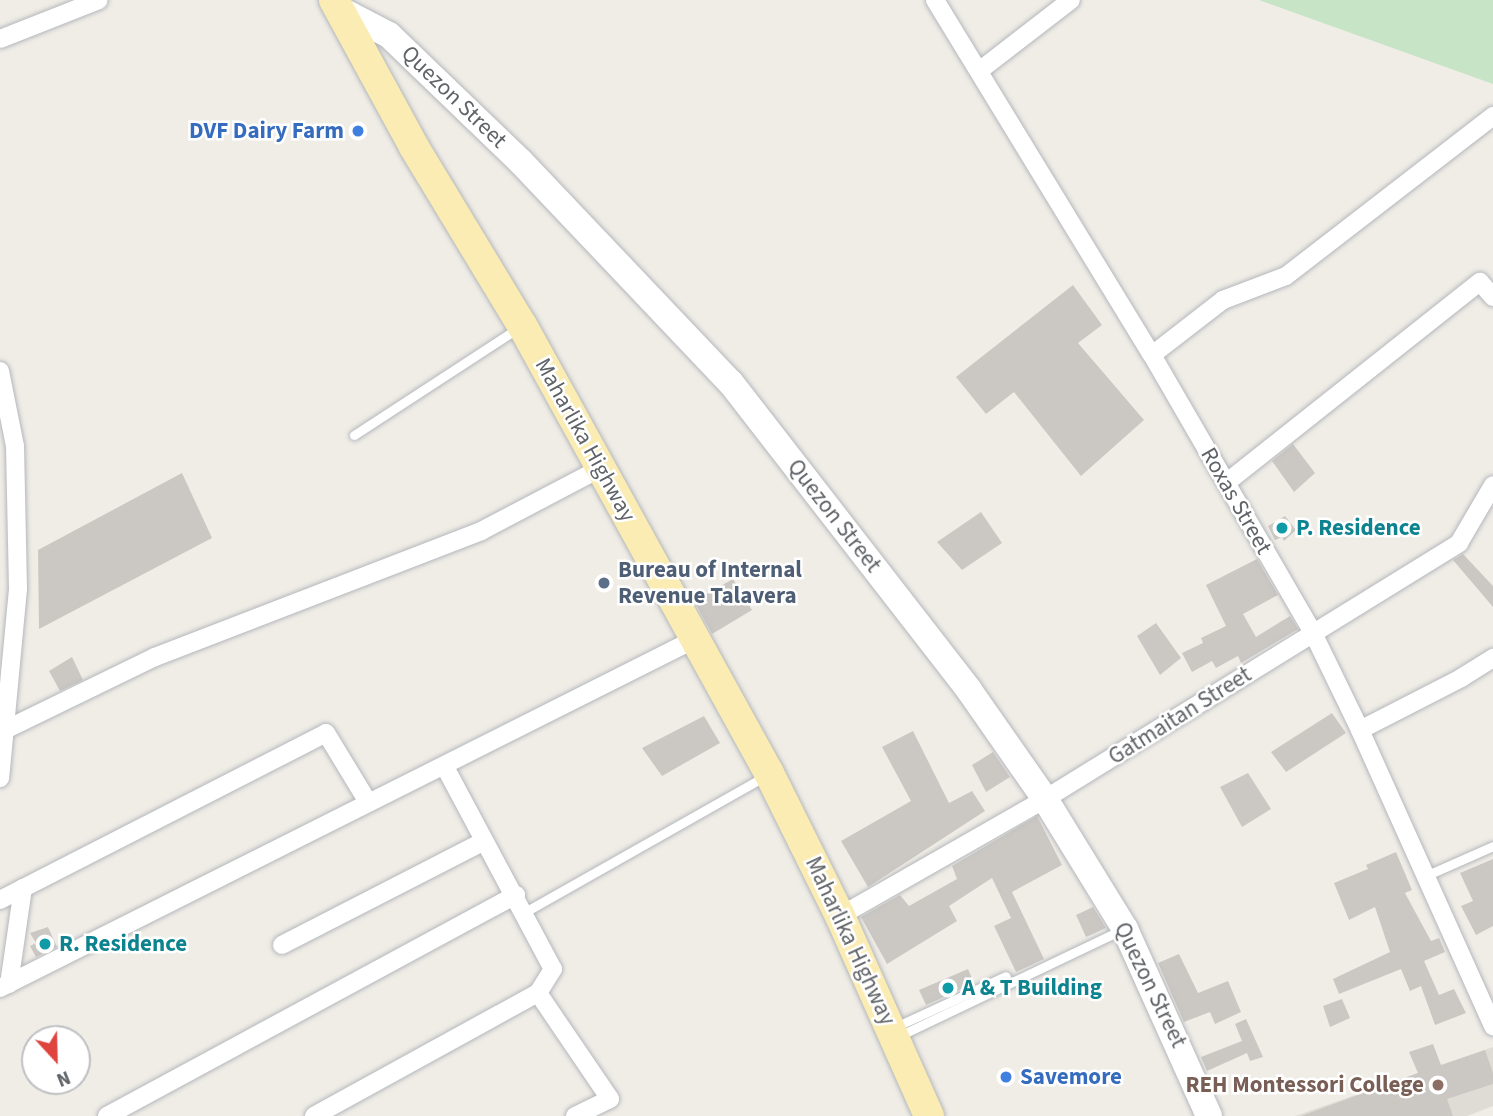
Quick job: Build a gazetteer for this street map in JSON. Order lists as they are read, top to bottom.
{
  "streets": {
    "main road": ["Maharlika Highway"],
    "street": ["Quezon Street", "Roxas Street", "Gatmaitan Street"]
  },
  "crossings": [
    ["Quezon Street", "Maharlika Highway"],
    ["Quezon Street", "Gatmaitan Street"],
    ["Maharlika Highway", "Gatmaitan Street"],
    ["Roxas Street", "Gatmaitan Street"]
  ],
  "places": [
    "DVF Dairy Farm",
    "P. Residence",
    "Bureau of Internal Revenue Talavera",
    "R. Residence",
    "A & T Building",
    "Savemore",
    "REH Montessori College"
  ],
  "north": "bottom"
}
